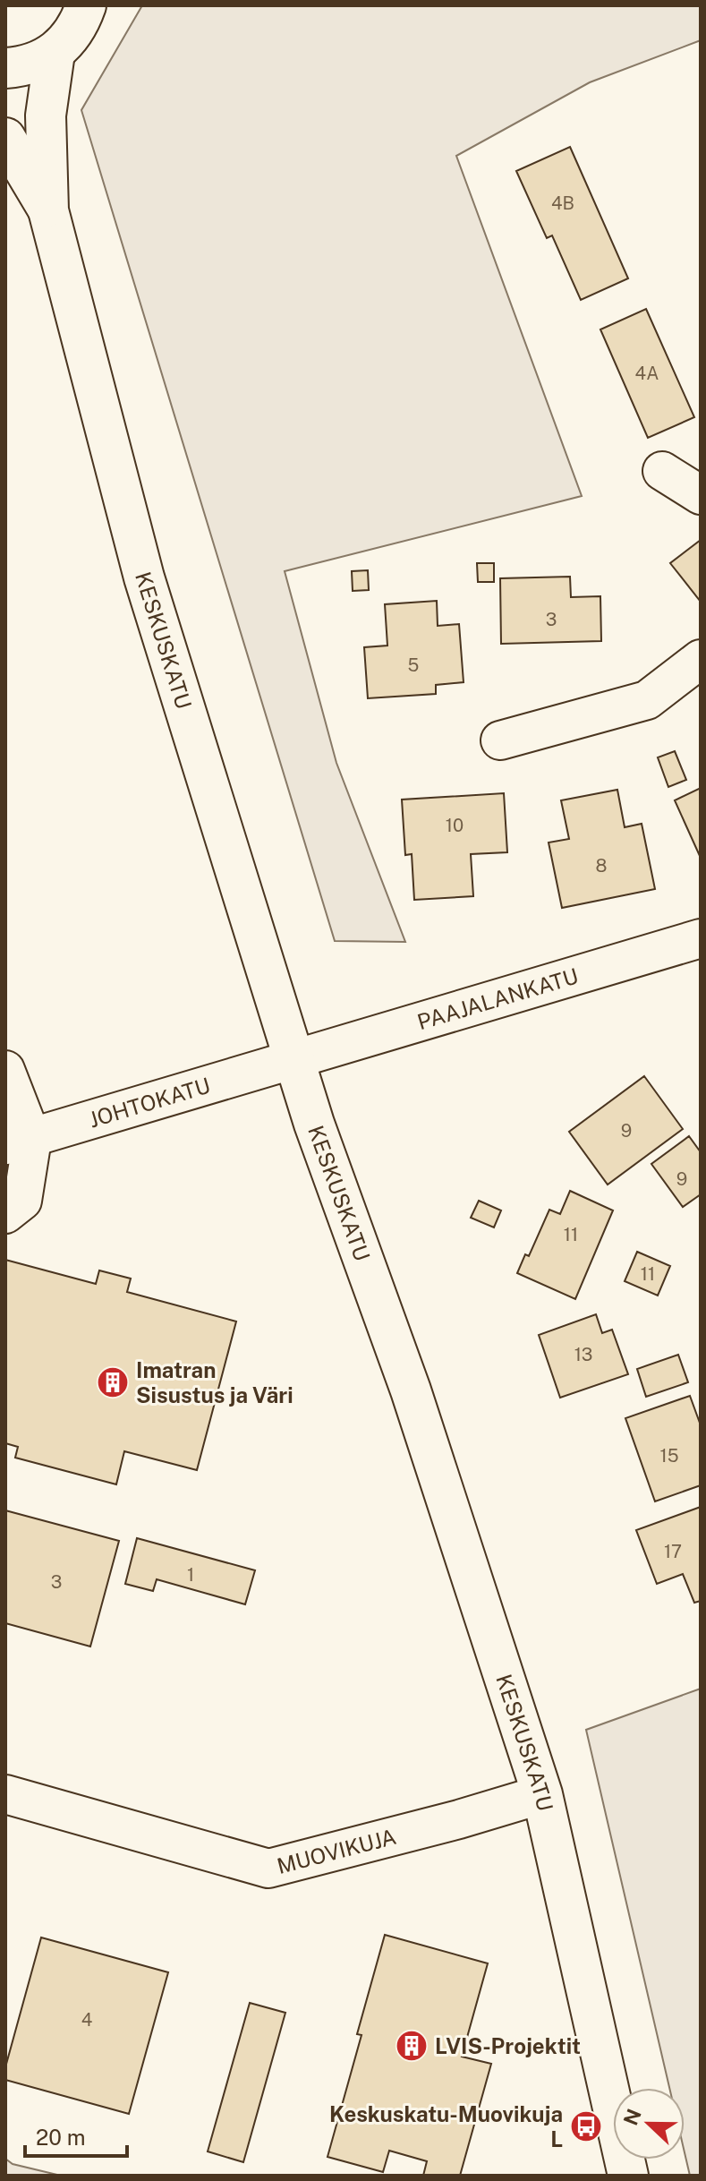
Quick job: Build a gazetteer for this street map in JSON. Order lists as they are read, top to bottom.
{
  "streets": {
    "main road": ["KESKUSKATU"],
    "street": ["PAAJALANKATU", "JOHTOKATU", "MUOVIKUJA"]
  },
  "crossings": [
    ["KESKUSKATU", "PAAJALANKATU"],
    ["KESKUSKATU", "JOHTOKATU"],
    ["KESKUSKATU", "MUOVIKUJA"],
    ["PAAJALANKATU", "JOHTOKATU"]
  ],
  "places": {
    "building": ["Imatran Sisustus ja Väri", "LVIS-Projektit"],
    "bus stop": ["Keskuskatu-Muovikuja L"]
  },
  "house_numbers": [
    "4B",
    "4A",
    "3",
    "5",
    "10",
    "8",
    "9",
    "9",
    "11",
    "11",
    "13",
    "15",
    "17",
    "1",
    "3",
    "4"
  ],
  "scale_bar": "20 m",
  "north": "left"
}
